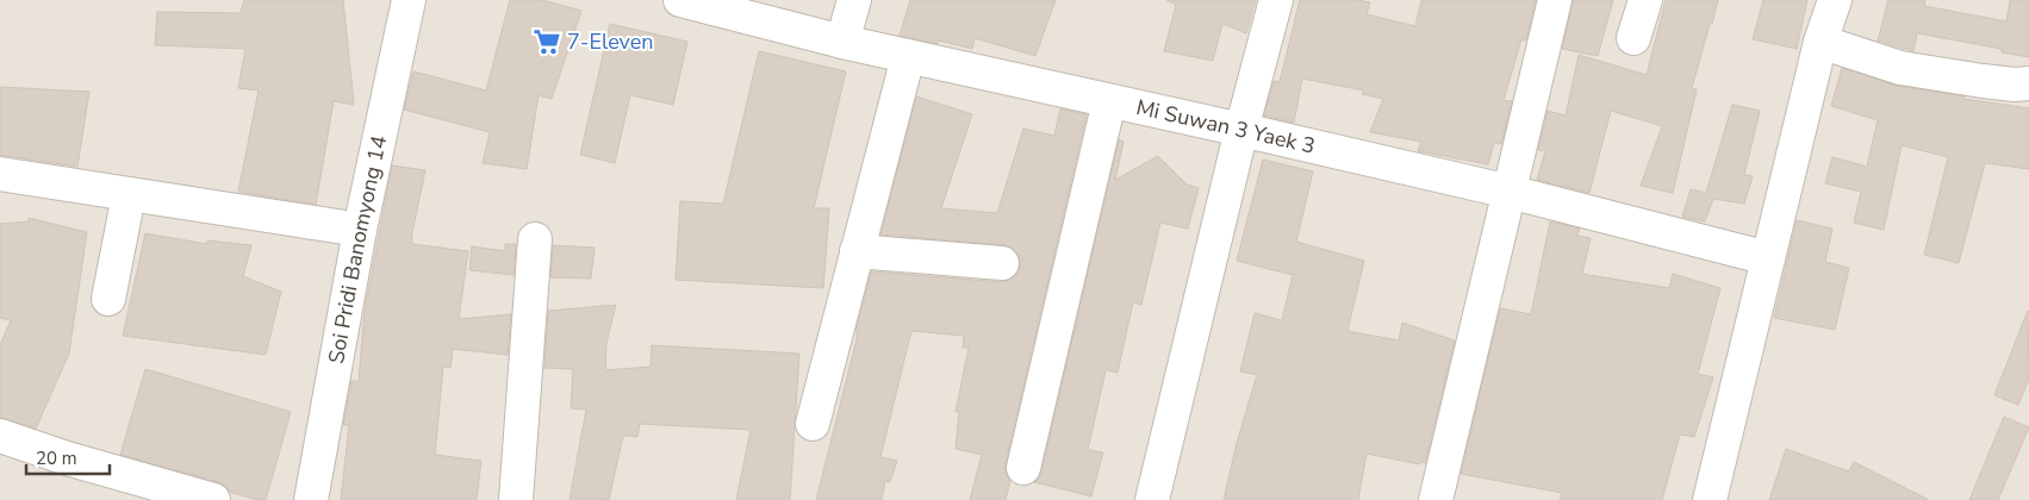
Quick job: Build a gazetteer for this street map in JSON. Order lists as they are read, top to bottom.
{
  "streets": {
    "street": ["Mi Suwan 3 Yaek 3", "Soi Pridi Banomyong 14"]
  },
  "places": {
    "supermarket": ["7-Eleven"]
  },
  "scale_bar": "20 m"
}
